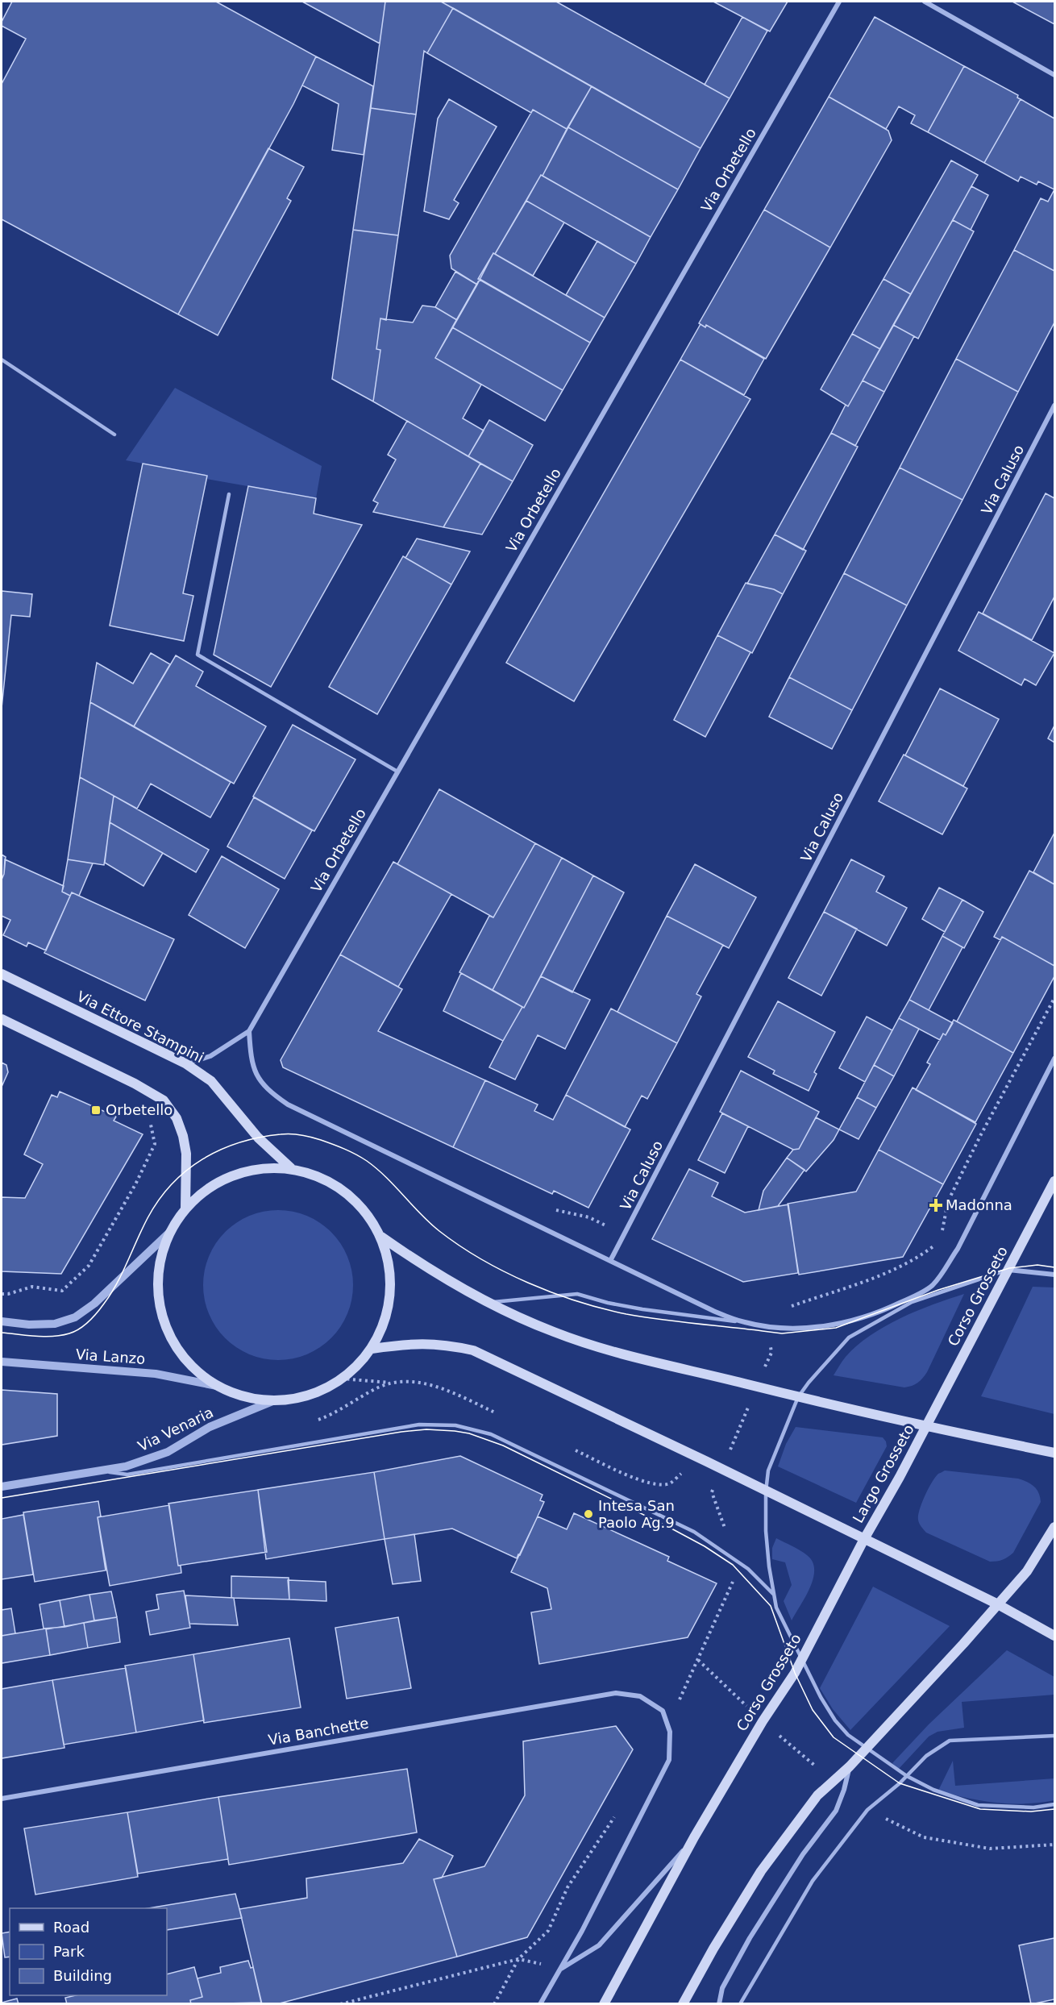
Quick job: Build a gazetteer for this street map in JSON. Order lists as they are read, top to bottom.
{
  "streets": {
    "main road": ["Via Ettore Stampini", "Corso Grosseto", "Largo Grosseto"],
    "street": [
      "Via Orbetello",
      "Via Caluso",
      "Via Lanzo",
      "Via Venaria",
      "Via Banchette"
    ]
  },
  "crossings": [
    ["Via Orbetello", "Via Ettore Stampini"],
    ["Corso Grosseto", "Largo Grosseto"],
    ["Corso Grosseto", "Via Banchette"]
  ],
  "places": {
    "transit": ["Orbetello"],
    "health": ["Madonna"],
    "other": ["Intesa San Paolo Ag.9"]
  },
  "legend": ["Road", "Park", "Building"]
}
